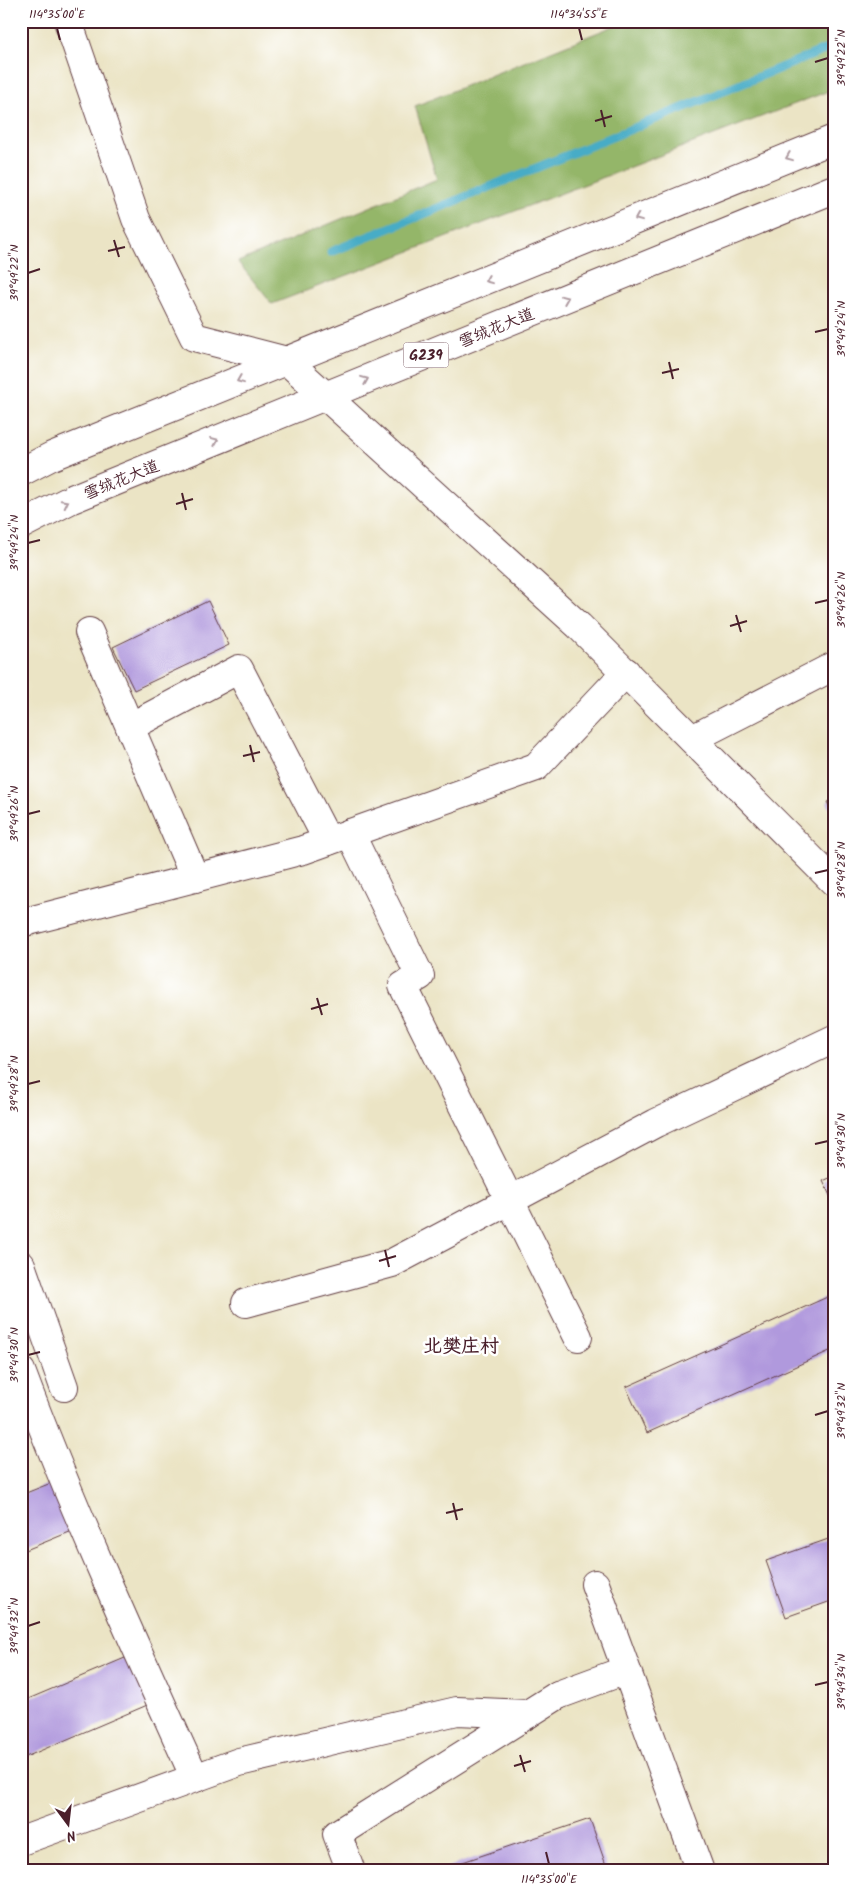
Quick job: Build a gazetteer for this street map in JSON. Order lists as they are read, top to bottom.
{
  "streets": {
    "main road": ["雪绒花大道", "G239"]
  },
  "districts": ["北樊庄村"],
  "north": "bottom",
  "coordinates": [
    "114°35'00\"E",
    "114°34'55\"E",
    "39°49'22\"N",
    "39°49'24\"N",
    "39°49'26\"N",
    "39°49'28\"N",
    "39°49'30\"N",
    "39°49'32\"N",
    "39°49'34\"N"
  ]
}
